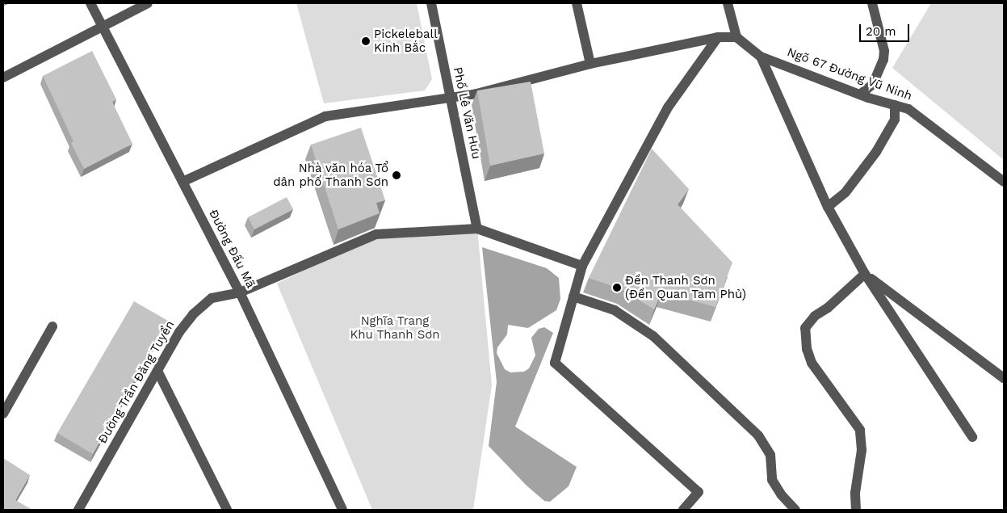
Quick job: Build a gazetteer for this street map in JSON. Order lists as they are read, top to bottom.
{
  "streets": {
    "street": [
      "Ngõ 67 Đường Vũ Ninh",
      "Phố Lê Văn Hưu",
      "Đường Đấu Mã",
      "Đường Trần Đăng Tuyển"
    ]
  },
  "crossings": [
    ["Phố Lê Văn Hưu", "Đường Trần Đăng Tuyển"],
    ["Đường Đấu Mã", "Đường Trần Đăng Tuyển"]
  ],
  "parks": ["Nghĩa Trang Khu Thanh Sơn"],
  "places": ["Pickeleball Kinh Bắc", "Nhà văn hóa Tổ dân phố Thanh Sơn", "Đền Thanh Sơn (Đền Quan Tam Phủ)"],
  "scale_bar": "20 m"
}
